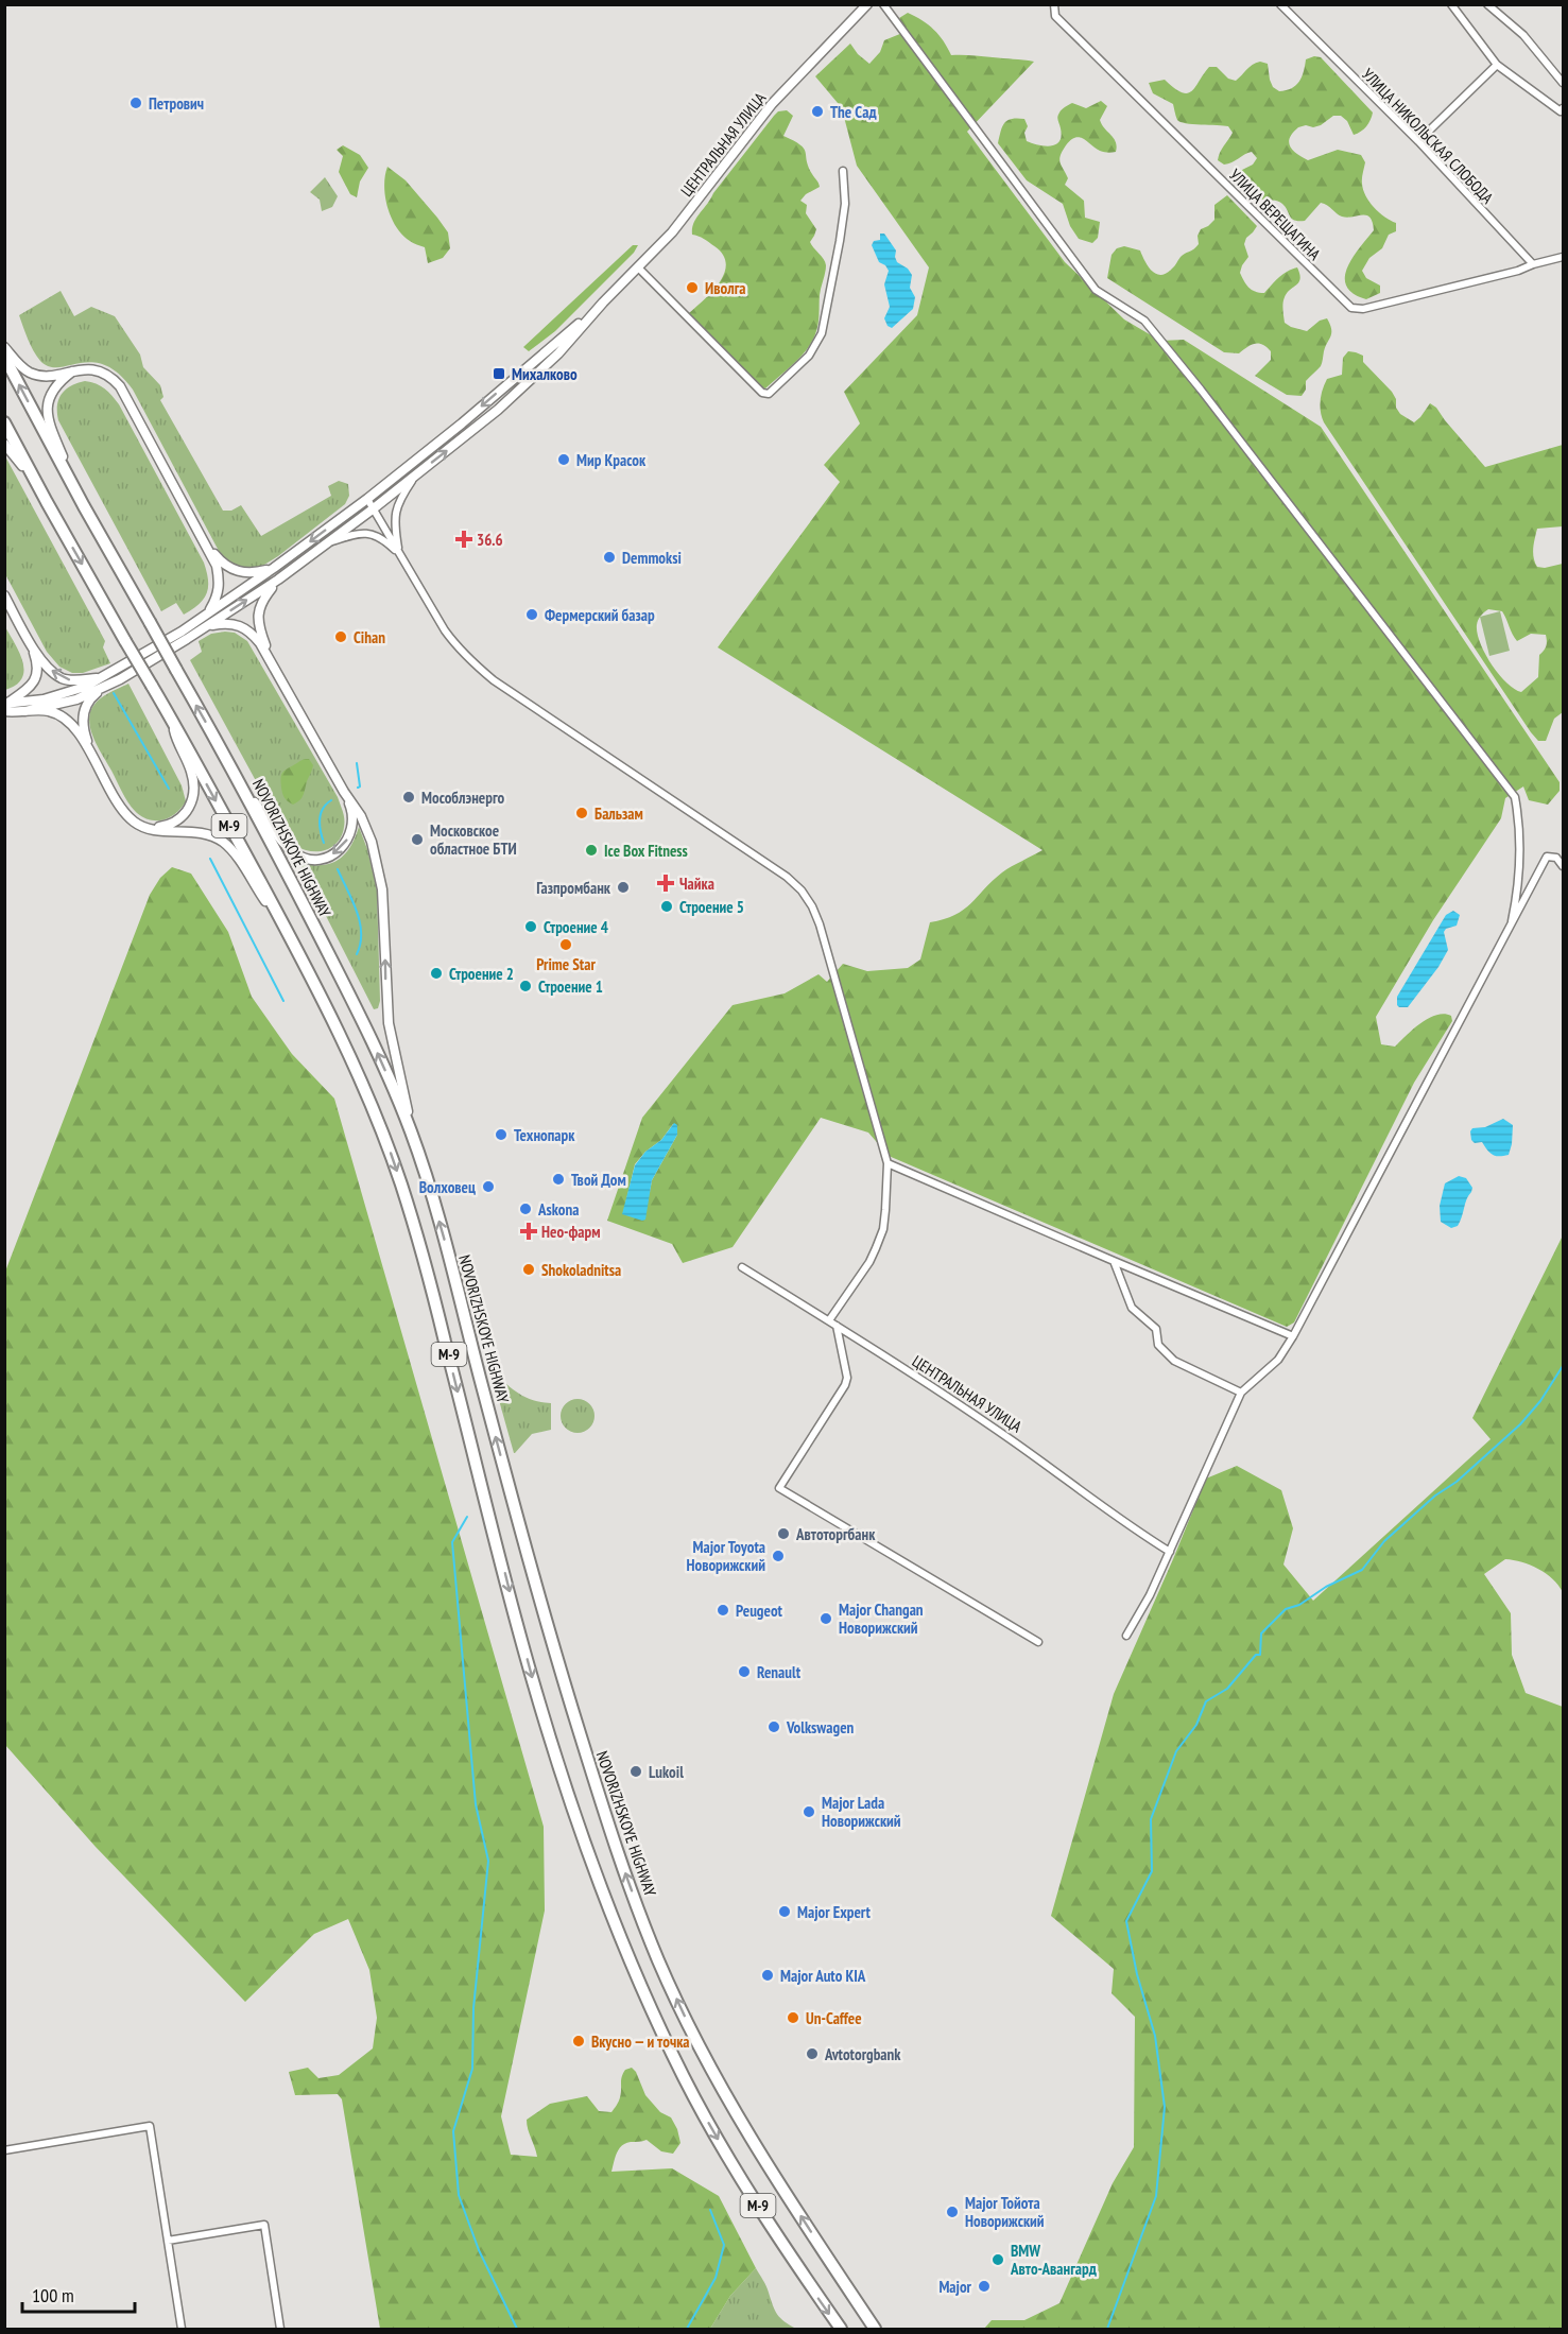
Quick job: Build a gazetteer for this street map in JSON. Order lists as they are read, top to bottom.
{
  "streets": {
    "highway": ["М-9", "NOVORIZHSKOYE HIGHWAY"],
    "street": ["УЛИЦА НИКОЛЬСКАЯ СЛОБОДА", "ЦЕНТРАЛЬНАЯ УЛИЦА", "УЛИЦА ВЕРЕЩАГИНА"]
  },
  "crossings": [
    ["УЛИЦА НИКОЛЬСКАЯ СЛОБОДА", "УЛИЦА ВЕРЕЩАГИНА"],
    ["М-9", "NOVORIZHSKOYE HIGHWAY"]
  ],
  "places": {
    "other": [
      "Петрович",
      "The Сад",
      "Иволга",
      "Мир Красок",
      "Demmoksi",
      "Фермерский базар",
      "Cihan",
      "Мособлэнерго",
      "Бальзам",
      "Московское областное БТИ",
      "Ice Box Fitness",
      "Газпромбанк",
      "Строение 5",
      "Строение 4",
      "Prime Star",
      "Строение 2",
      "Строение 1",
      "Технопарк",
      "Твой Дом",
      "Волховец",
      "Askona",
      "Shokoladnitsa",
      "Автоторгбанк",
      "Major Toyota Новорижский",
      "Peugeot",
      "Major Changan Новорижский",
      "Renault",
      "Volkswagen",
      "Lukoil",
      "Major Lada Новорижский",
      "Major Expert",
      "Major Auto KIA",
      "Un-Caffee",
      "Вкусно — и точка",
      "Avtotorgbank",
      "Major Тойота Новорижский",
      "BMW Авто-Авангард",
      "Major"
    ],
    "transit": ["Михалково"],
    "health": ["36.6", "Чайка", "Нео-фарм"]
  },
  "scale_bar": "100 m"
}
